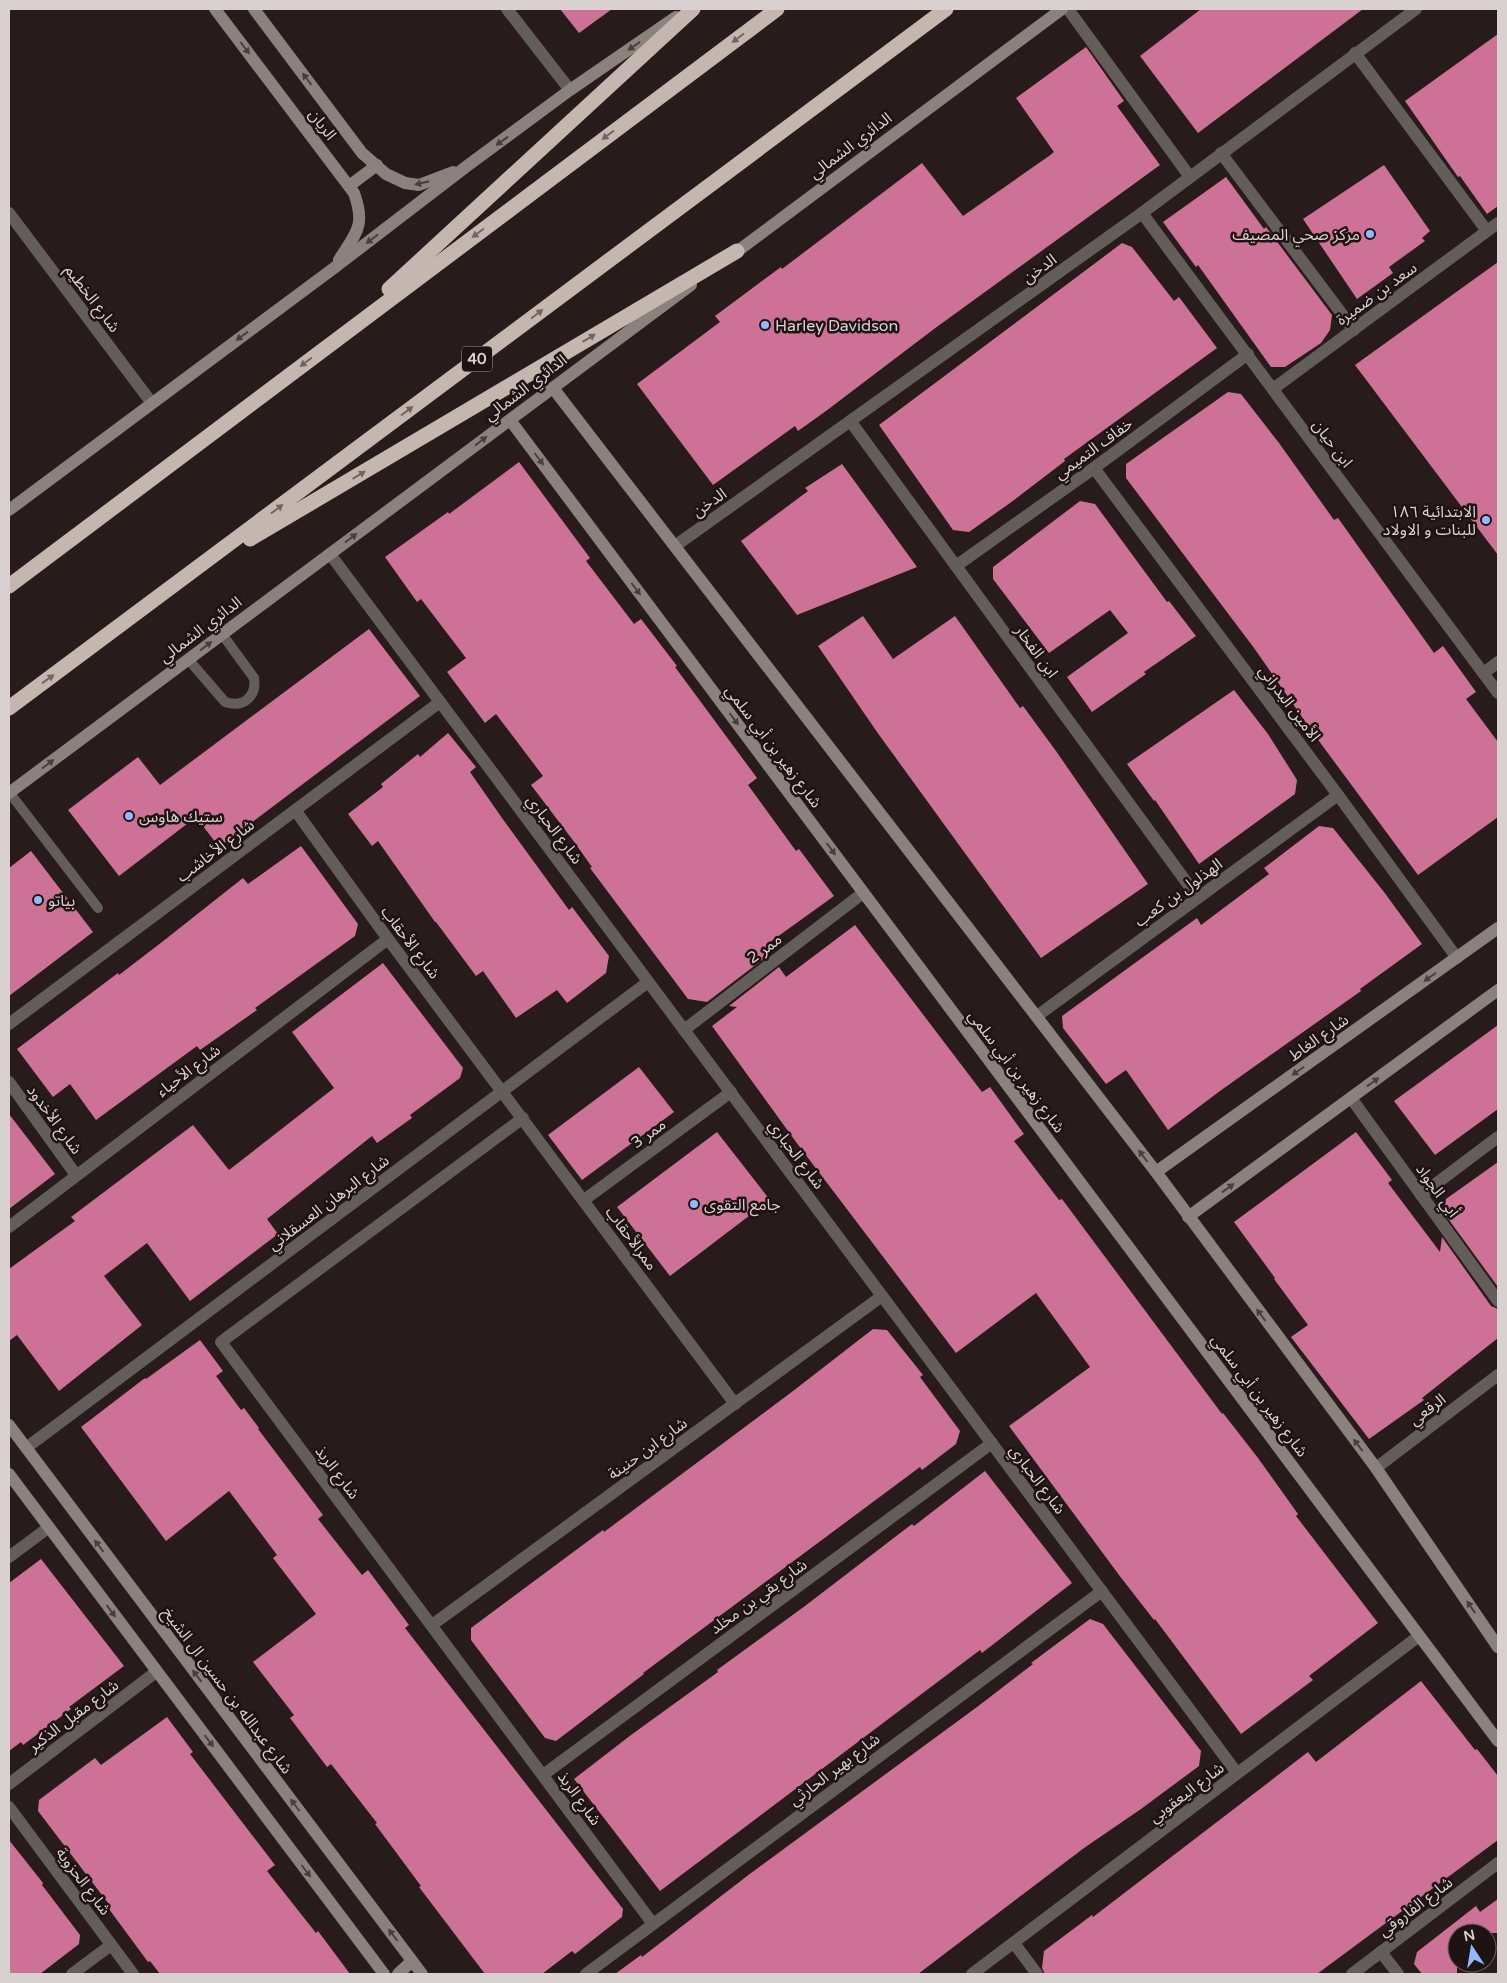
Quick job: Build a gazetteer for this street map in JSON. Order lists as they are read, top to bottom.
{
  "streets": {
    "highway": ["40"],
    "street": [
      "الريان",
      "الدائري الشمالي",
      "الدخن",
      "سعد بن ضميرة",
      "شارع الخطيم",
      "ابن حيان",
      "خفاف التميمي",
      "ابن الفخار",
      "الأمين البدراني",
      "شارع زهير بن أبي سلمي",
      "شارع الحباري",
      "شارع الأخاشب",
      "الهذلول بن كعب",
      "شارع الأحقاب",
      "ممر 2",
      "شارع الغاط",
      "شارع الأحياء",
      "شارع الأخدود",
      "ممر 3",
      "أبي الجواد",
      "شارع البرهان العسقلاني",
      "ممرالأحقاب",
      "الرقعي",
      "شارع ابن حنينة",
      "شارع الربذ",
      "شارع بقي بن مخلد",
      "شارع عبدالله بن حسين ال الشيخ",
      "شارع مقبل الذكير",
      "شارع بهير الحارثي",
      "شارع اليعقوبي",
      "شارع الحزوية",
      "شارع الفاروقي"
    ]
  },
  "crossings": [
    ["الدائري الشمالي", "شارع زهير بن أبي سلمي"],
    ["الدائري الشمالي", "شارع الحباري"],
    ["الدخن", "ابن حيان"],
    ["الدخن", "ابن الفخار"],
    ["سعد بن ضميرة", "ابن حيان"],
    ["ابن حيان", "خفاف التميمي"],
    ["خفاف التميمي", "ابن الفخار"],
    ["خفاف التميمي", "الأمين البدراني"],
    ["ابن الفخار", "الهذلول بن كعب"],
    ["الأمين البدراني", "الهذلول بن كعب"],
    ["الأمين البدراني", "شارع الغاط"],
    ["شارع زهير بن أبي سلمي", "ممر 2"],
    ["شارع زهير بن أبي سلمي", "شارع اليعقوبي"],
    ["شارع الحباري", "شارع الأخاشب"],
    ["شارع الحباري", "ممر 2"],
    ["شارع الحباري", "ممر 3"],
    ["شارع الحباري", "شارع البرهان العسقلاني"],
    ["شارع الحباري", "شارع ابن حنينة"],
    ["شارع الحباري", "شارع بقي بن مخلد"],
    ["شارع الحباري", "شارع بهير الحارثي"],
    ["شارع الحباري", "شارع اليعقوبي"],
    ["شارع الأخاشب", "شارع الأحقاب"],
    ["شارع الأحقاب", "شارع الأحياء"],
    ["شارع الأحقاب", "شارع البرهان العسقلاني"],
    ["شارع الأحقاب", "ممرالأحقاب"],
    ["شارع الأحياء", "شارع الأخدود"],
    ["ممر 3", "ممرالأحقاب"],
    ["شارع البرهان العسقلاني", "ممرالأحقاب"],
    ["شارع البرهان العسقلاني", "شارع عبدالله بن حسين ال الشيخ"],
    ["ممرالأحقاب", "شارع ابن حنينة"],
    ["ممرالأحقاب", "شارع الربذ"],
    ["شارع ابن حنينة", "شارع الربذ"],
    ["شارع الربذ", "شارع بقي بن مخلد"],
    ["شارع الربذ", "شارع بهير الحارثي"]
  ],
  "one_way": ["الدائري الشمالي"],
  "places": [
    "مركز صحي المصيف",
    "Harley Davidson",
    "الابتدائية ١٨٦ للبنات و الاولاد",
    "ستيك هاوس",
    "بياتو",
    "جامع التقوى"
  ],
  "north": "top"
}
